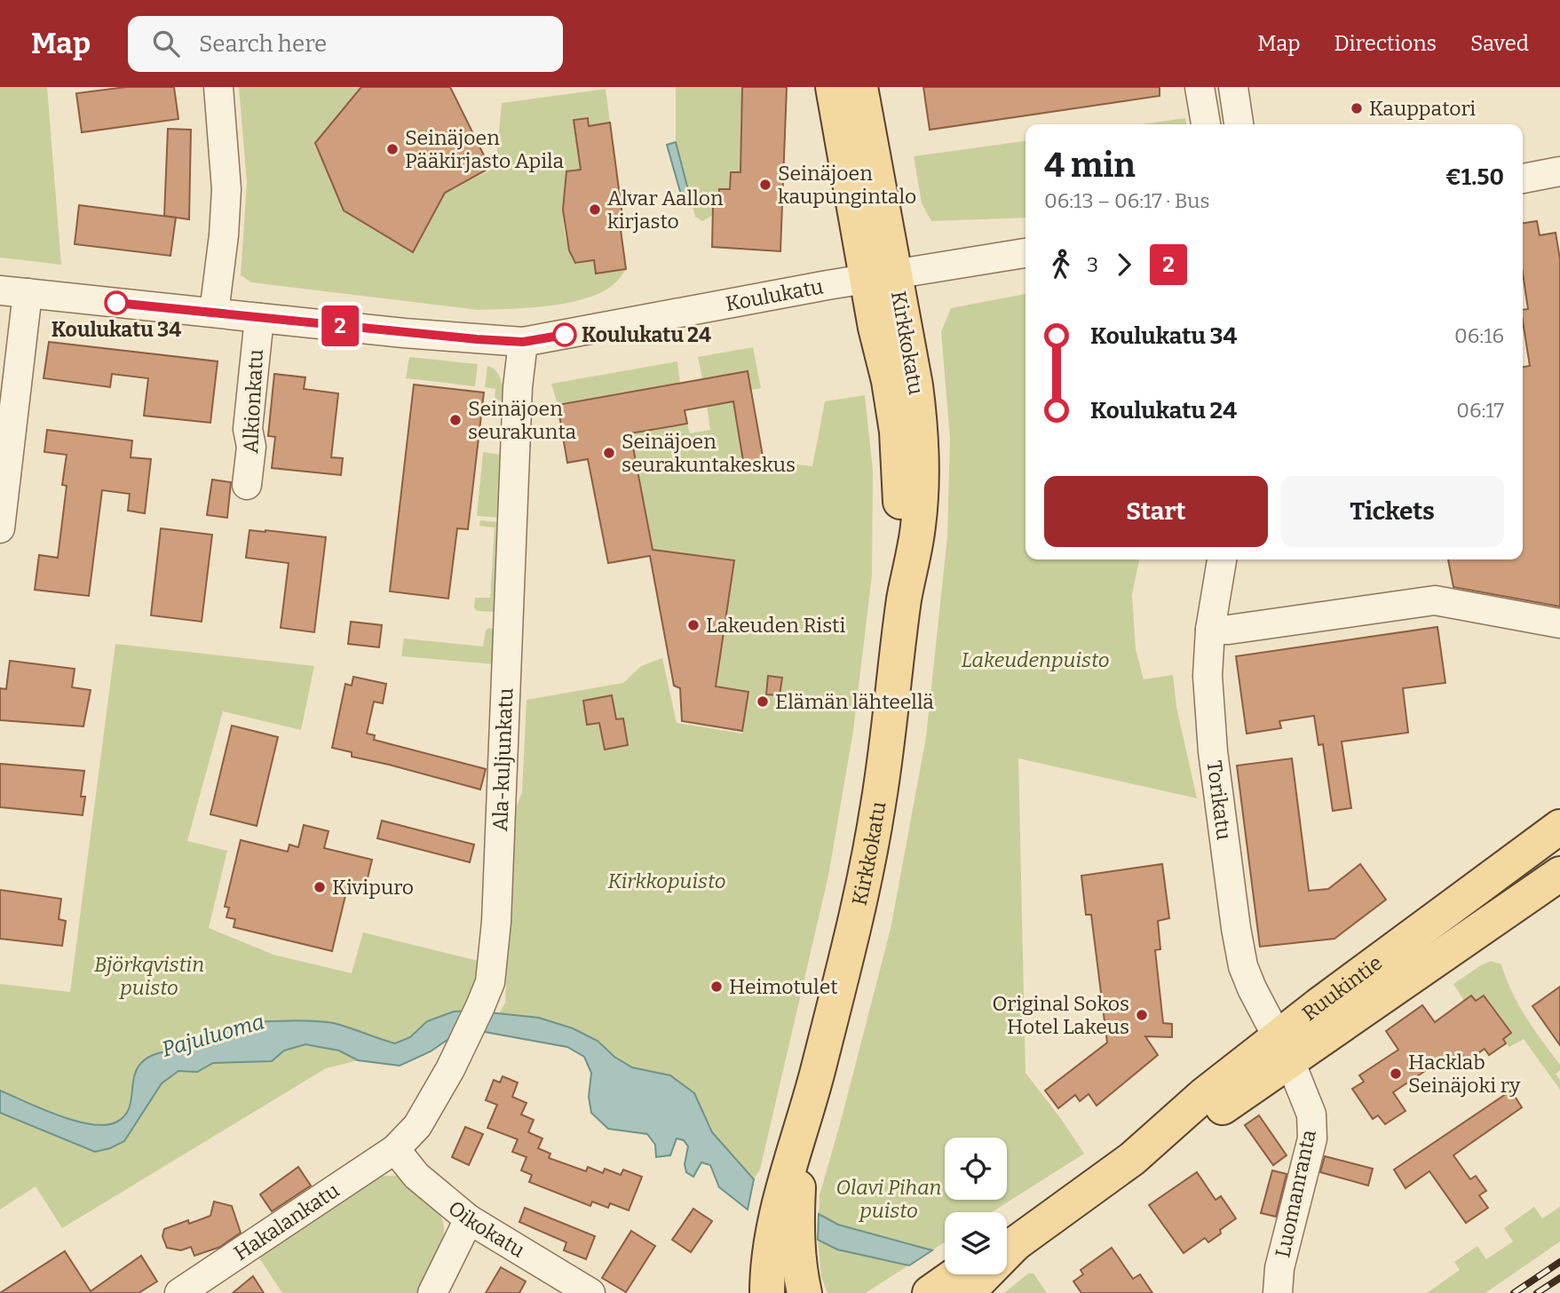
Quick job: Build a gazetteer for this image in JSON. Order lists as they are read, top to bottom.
{
  "streets": {
    "main road": ["Kirkkokatu", "Ruukintie"],
    "street": [
      "Koulukatu",
      "Alkionkatu",
      "Ala-kuljunkatu",
      "Torikatu",
      "Luomanranta",
      "Hakalankatu",
      "Oikokatu"
    ]
  },
  "crossings": [
    ["Koulukatu", "Kirkkokatu"],
    ["Koulukatu", "Alkionkatu"],
    ["Koulukatu", "Ala-kuljunkatu"],
    ["Ala-kuljunkatu", "Hakalankatu"],
    ["Ala-kuljunkatu", "Oikokatu"],
    ["Torikatu", "Ruukintie"],
    ["Torikatu", "Luomanranta"],
    ["Ruukintie", "Luomanranta"],
    ["Hakalankatu", "Oikokatu"]
  ],
  "water": ["Pajuluoma"],
  "parks": [
    "Lakeudenpuisto",
    "Kirkkopuisto",
    "Björkqvistin puisto",
    "Olavi Pihan puisto"
  ],
  "places": [
    "Kauppatori",
    "Seinäjoen Pääkirjasto Apila",
    "Seinäjoen kaupungintalo",
    "Alvar Aallon kirjasto",
    "Koulukatu 34",
    "Koulukatu 24",
    "Seinäjoen seurakunta",
    "Seinäjoen seurakuntakeskus",
    "Lakeuden Risti",
    "Elämän lähteellä",
    "Kivipuro",
    "Heimotulet",
    "Original Sokos Hotel Lakeus",
    "Hacklab Seinäjoki ry"
  ],
  "lines": ["bus line 2"],
  "page": {
    "header": "Map",
    "search": "Search here",
    "nav": ["Map", "Directions", "Saved"],
    "on_map": "2",
    "heading": ["4 min", "06:13 – 06:17 · Bus", "€1.50"],
    "legs": ["3", "2"],
    "list": [
      {
        "name": "Koulukatu 34",
        "value": "06:16"
      },
      {
        "name": "Koulukatu 24",
        "value": "06:17"
      }
    ],
    "buttons": ["Start", "Tickets"]
  }
}
